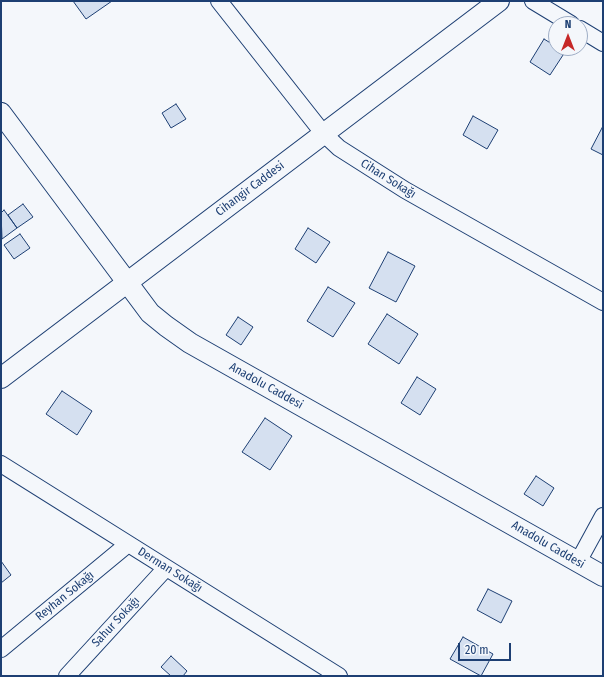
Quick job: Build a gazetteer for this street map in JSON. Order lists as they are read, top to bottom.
{
  "streets": {
    "street": [
      "Cihan Sokağı",
      "Cihangir Caddesi",
      "Anadolu Caddesi",
      "Derman Sokağı",
      "Reyhan Sokağı",
      "Sahur Sokağı"
    ]
  },
  "crossings": [
    ["Cihan Sokağı", "Cihangir Caddesi"],
    ["Cihangir Caddesi", "Anadolu Caddesi"],
    ["Derman Sokağı", "Reyhan Sokağı"],
    ["Derman Sokağı", "Sahur Sokağı"]
  ],
  "scale_bar": "20 m",
  "north": "top"
}
